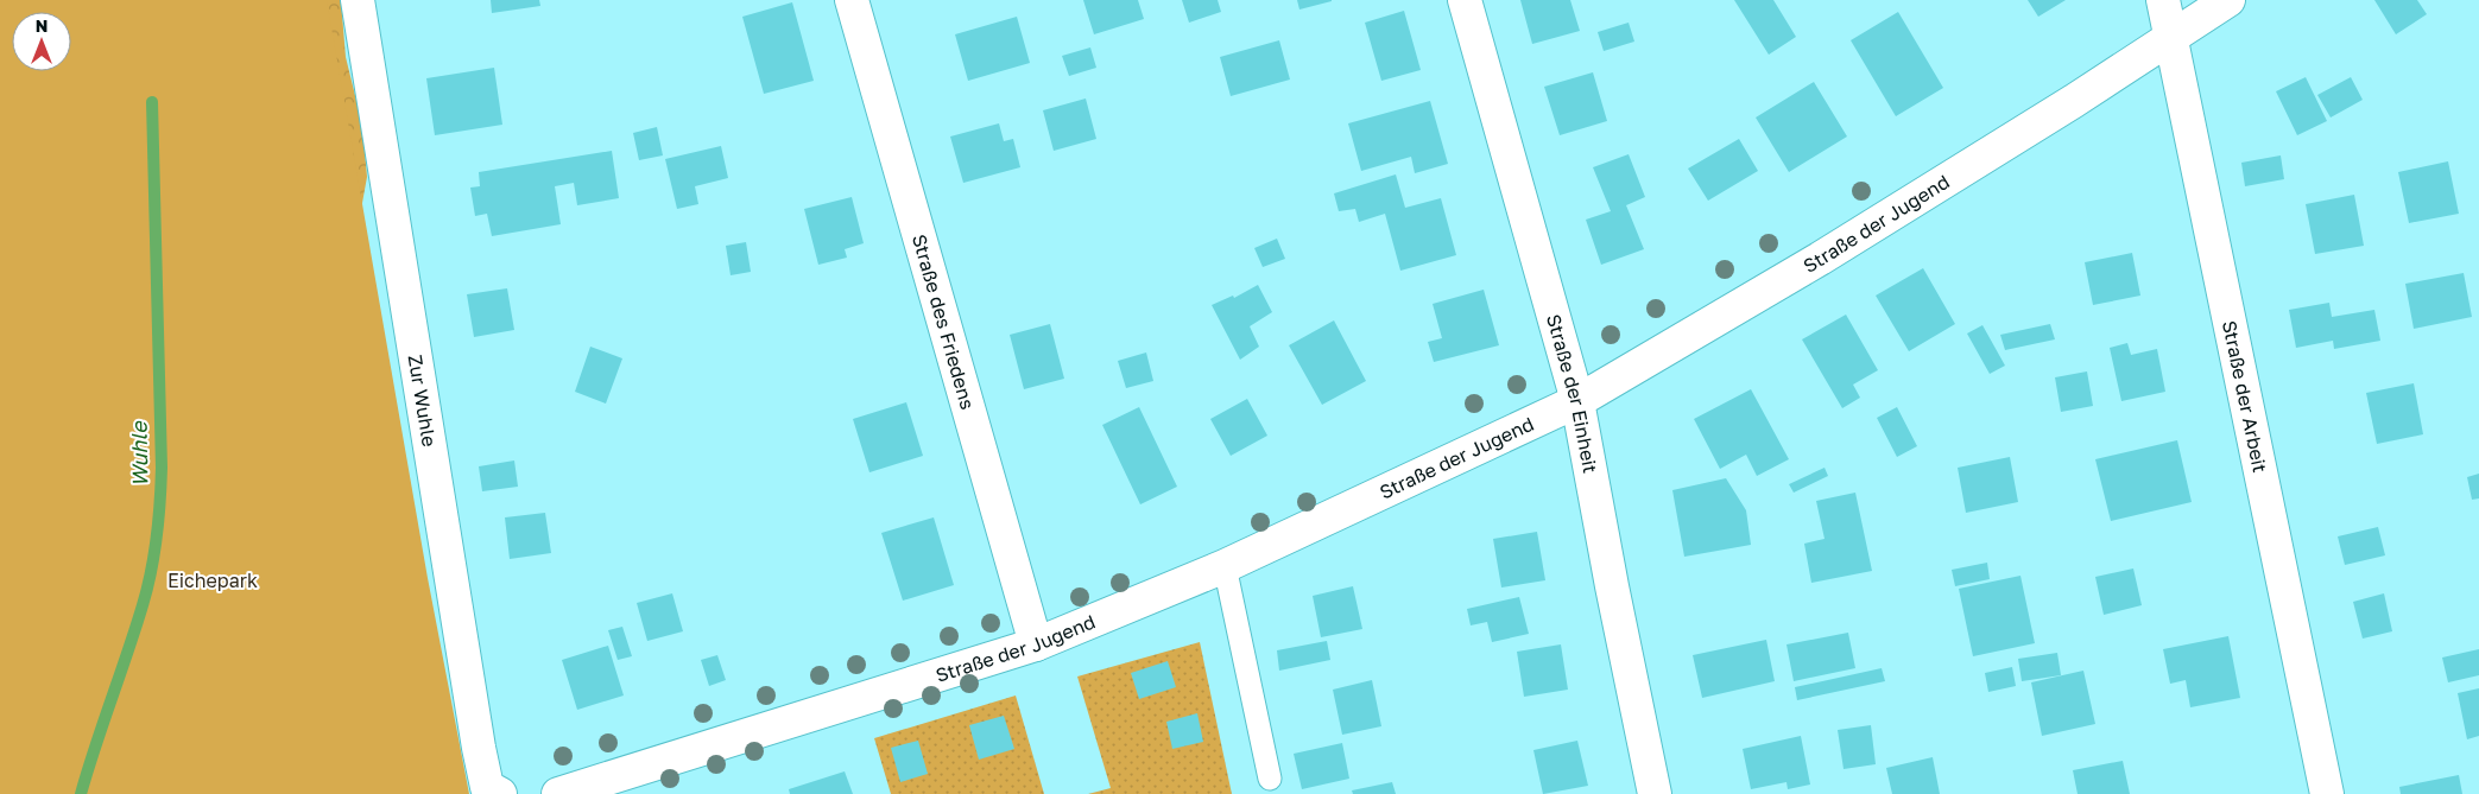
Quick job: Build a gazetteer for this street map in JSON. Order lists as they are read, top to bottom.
{
  "streets": {
    "street": [
      "Straße der Jugend",
      "Straße des Friedens",
      "Straße der Einheit",
      "Straße der Arbeit",
      "Zur Wuhle"
    ]
  },
  "crossings": [
    ["Straße der Jugend", "Straße des Friedens"],
    ["Straße der Jugend", "Straße der Einheit"],
    ["Straße der Jugend", "Straße der Arbeit"]
  ],
  "water": ["Wuhle"],
  "parks": ["Eichepark"],
  "north": "top"
}
